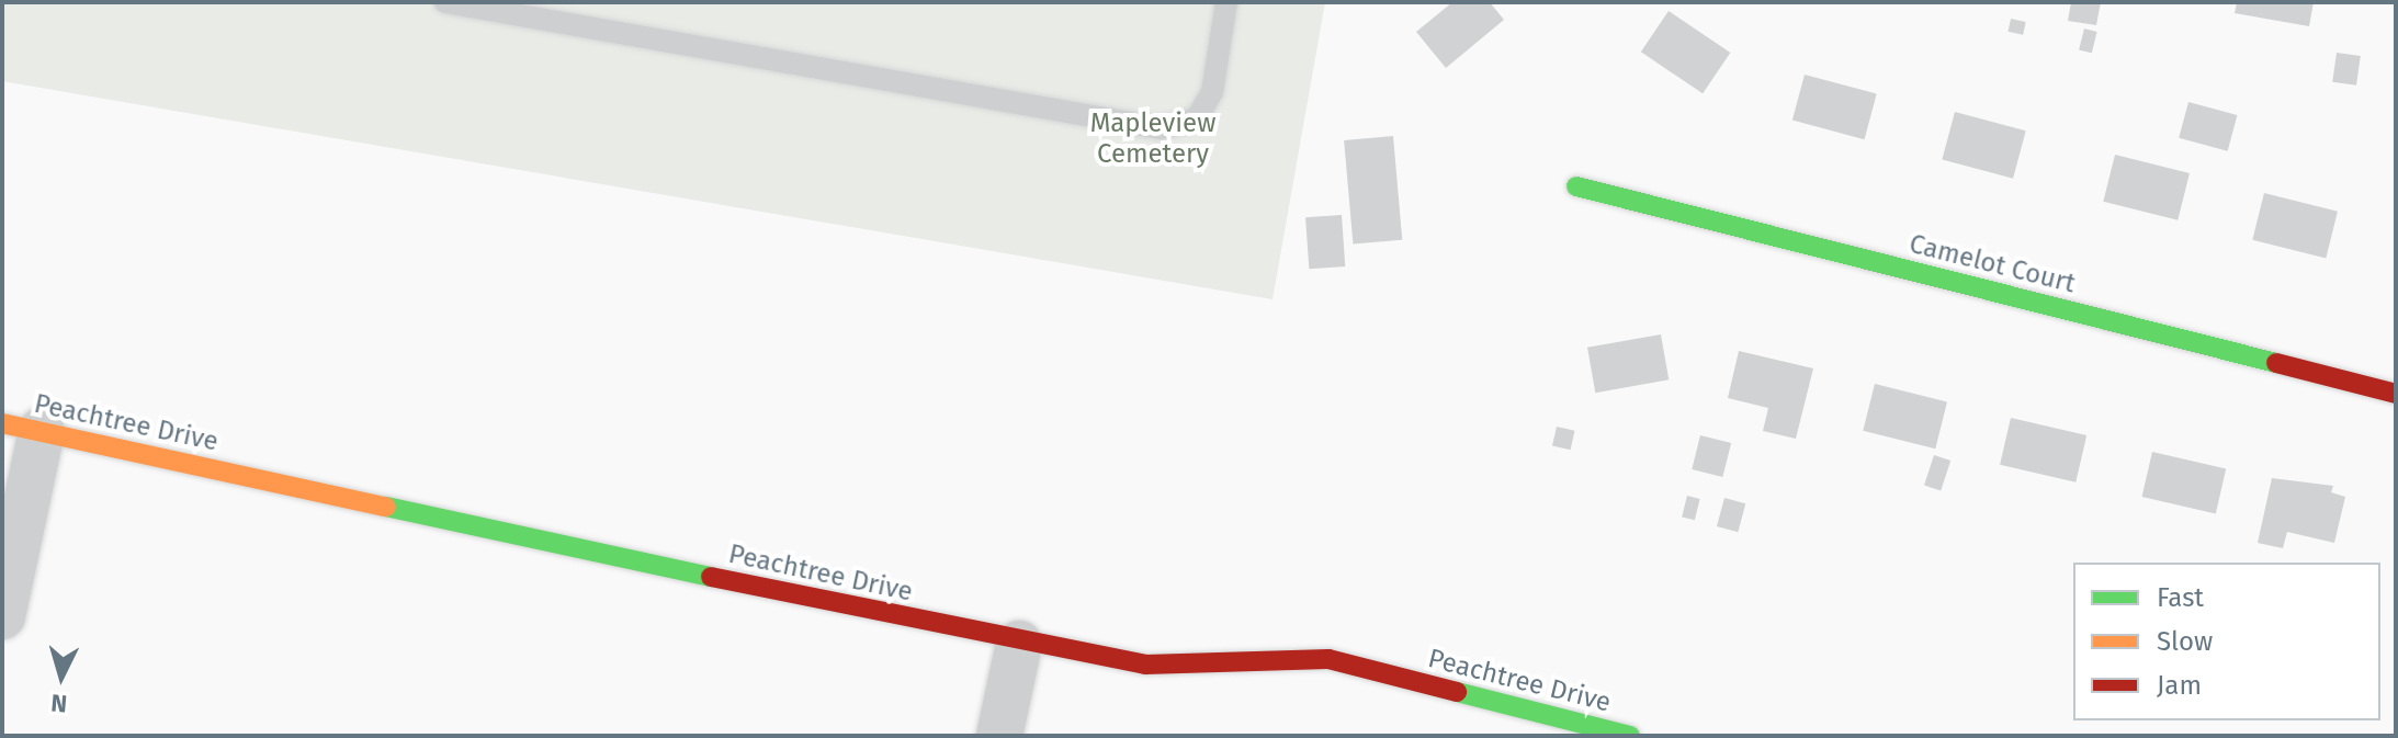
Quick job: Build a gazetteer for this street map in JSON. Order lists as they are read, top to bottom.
{
  "streets": {
    "street": ["Camelot Court", "Peachtree Drive"]
  },
  "parks": ["Mapleview Cemetery"],
  "legend": ["Fast", "Slow", "Jam"],
  "north": "bottom"
}
